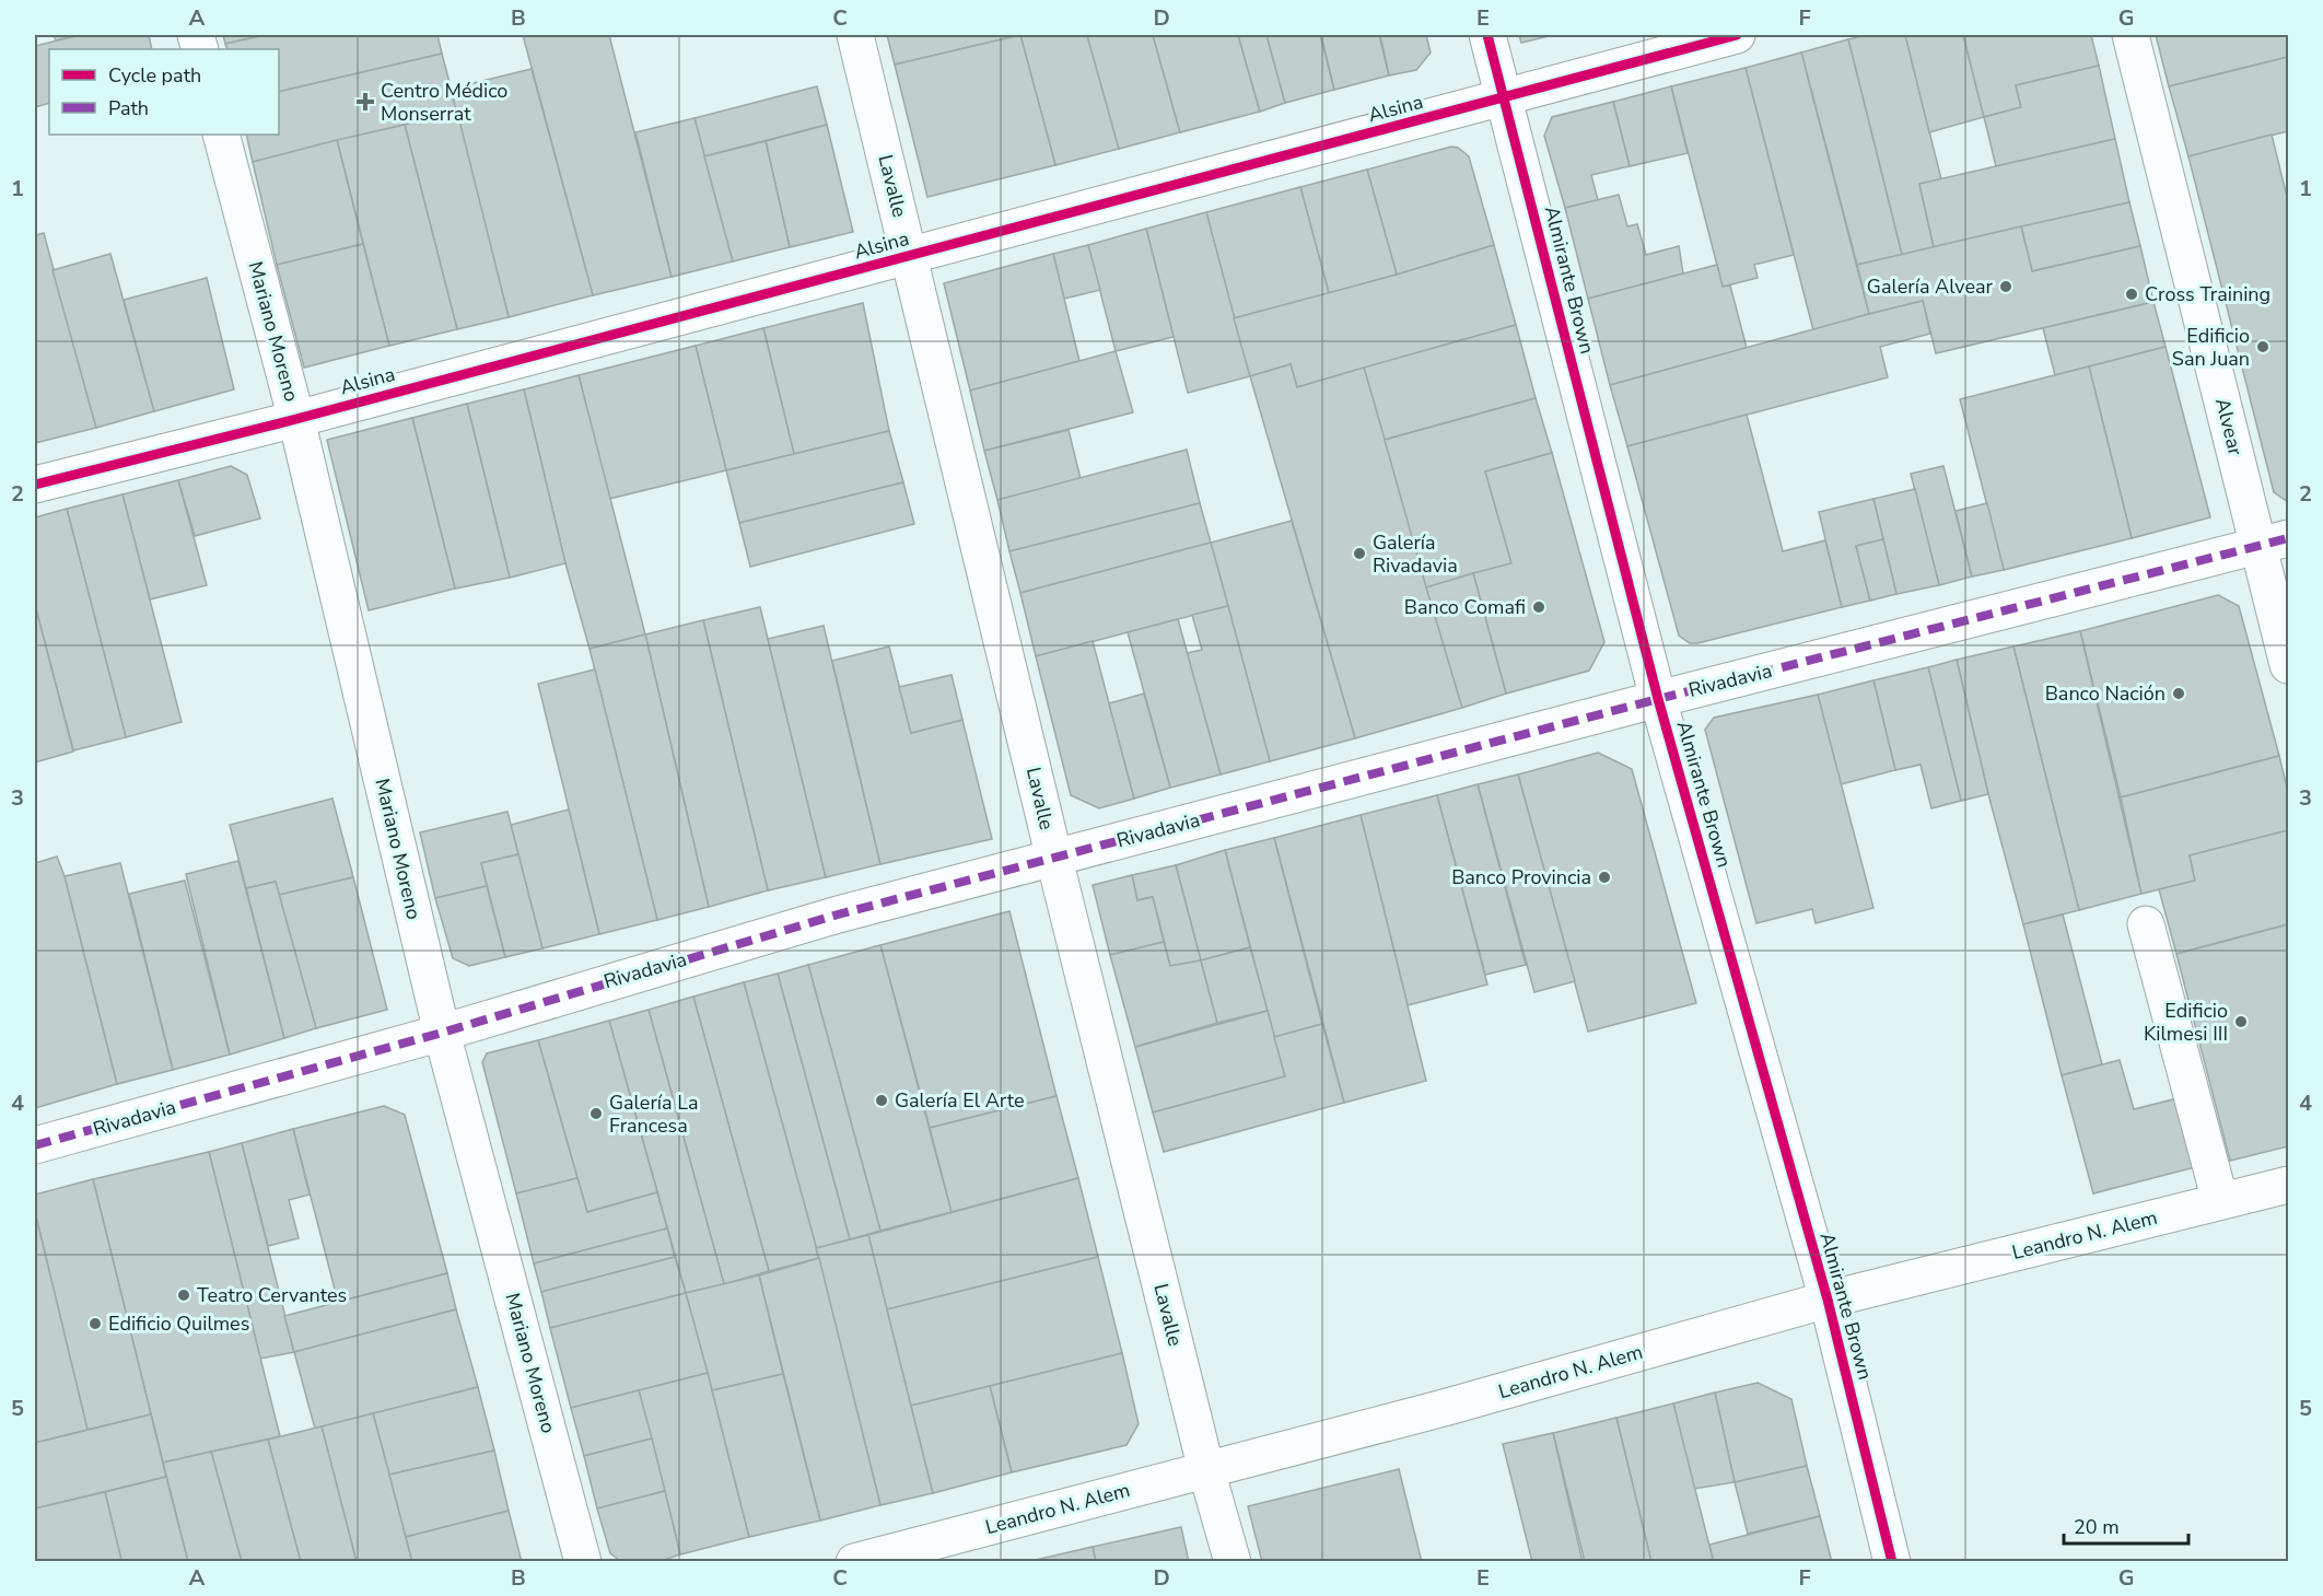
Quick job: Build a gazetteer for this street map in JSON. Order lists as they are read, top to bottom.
{
  "streets": {
    "street": [
      "Alsina",
      "Lavalle",
      "Almirante Brown",
      "Mariano Moreno",
      "Alvear",
      "Rivadavia",
      "Leandro N. Alem"
    ]
  },
  "crossings": [
    ["Alsina", "Lavalle"],
    ["Alsina", "Almirante Brown"],
    ["Alsina", "Mariano Moreno"],
    ["Lavalle", "Rivadavia"],
    ["Lavalle", "Leandro N. Alem"],
    ["Almirante Brown", "Rivadavia"],
    ["Almirante Brown", "Leandro N. Alem"],
    ["Mariano Moreno", "Rivadavia"],
    ["Alvear", "Rivadavia"]
  ],
  "places": {
    "health": ["Centro Médico Monserrat"],
    "other": [
      "Galería Alvear",
      "Cross Training",
      "Edificio San Juan",
      "Galería Rivadavia",
      "Banco Comafi",
      "Banco Nación",
      "Banco Provincia",
      "Edificio Kilmesi III",
      "Galería El Arte",
      "Galería La Francesa",
      "Teatro Cervantes",
      "Edificio Quilmes"
    ]
  },
  "legend": ["Cycle path", "Path"],
  "scale_bar": "20 m",
  "grid": {
    "columns": [
      "A",
      "B",
      "C",
      "D",
      "E",
      "F",
      "G"
    ],
    "rows": [
      "1",
      "2",
      "3",
      "4",
      "5"
    ]
  }
}
